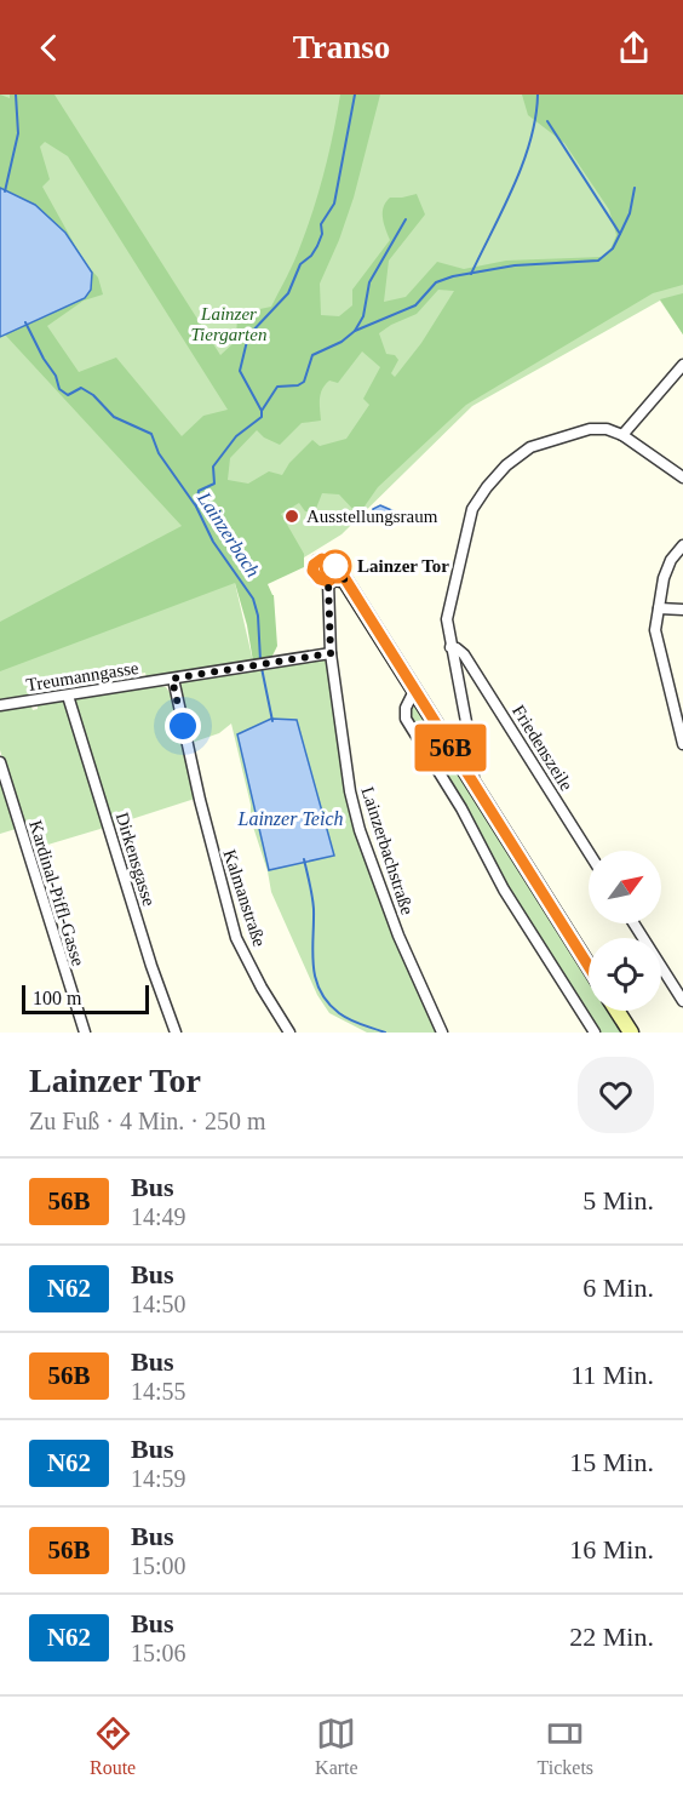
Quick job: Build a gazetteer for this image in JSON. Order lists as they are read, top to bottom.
{
  "streets": {
    "street": [
      "Treumanngasse",
      "Friedenszeile",
      "Lainzerbachstraße",
      "Dirkensgasse",
      "Kardinal-Piffl-Gasse",
      "Kalmanstraße"
    ]
  },
  "crossings": [
    ["Treumanngasse", "Lainzerbachstraße"],
    ["Treumanngasse", "Dirkensgasse"],
    ["Treumanngasse", "Kalmanstraße"]
  ],
  "water": ["Lainzerbach", "Lainzer Teich"],
  "parks": ["Lainzer Tiergarten"],
  "places": ["Ausstellungsraum", "Lainzer Tor"],
  "lines": ["bus line 56B"],
  "scale_bar": "100 m",
  "north": "top right",
  "page": {
    "header": "Transo",
    "on_map": "56B",
    "scale": "100 m",
    "heading": ["Lainzer Tor", "Zu Fuß · 4 Min. · 250 m"],
    "list": [
      {
        "mark": "56B",
        "name": "Bus",
        "note": "14:49",
        "value": "5 Min."
      },
      {
        "mark": "N62",
        "name": "Bus",
        "note": "14:50",
        "value": "6 Min."
      },
      {
        "mark": "56B",
        "name": "Bus",
        "note": "14:55",
        "value": "11 Min."
      },
      {
        "mark": "N62",
        "name": "Bus",
        "note": "14:59",
        "value": "15 Min."
      },
      {
        "mark": "56B",
        "name": "Bus",
        "note": "15:00",
        "value": "16 Min."
      },
      {
        "mark": "N62",
        "name": "Bus",
        "note": "15:06",
        "value": "22 Min."
      }
    ],
    "tabs": ["Route", "Karte", "Tickets"]
  }
}
